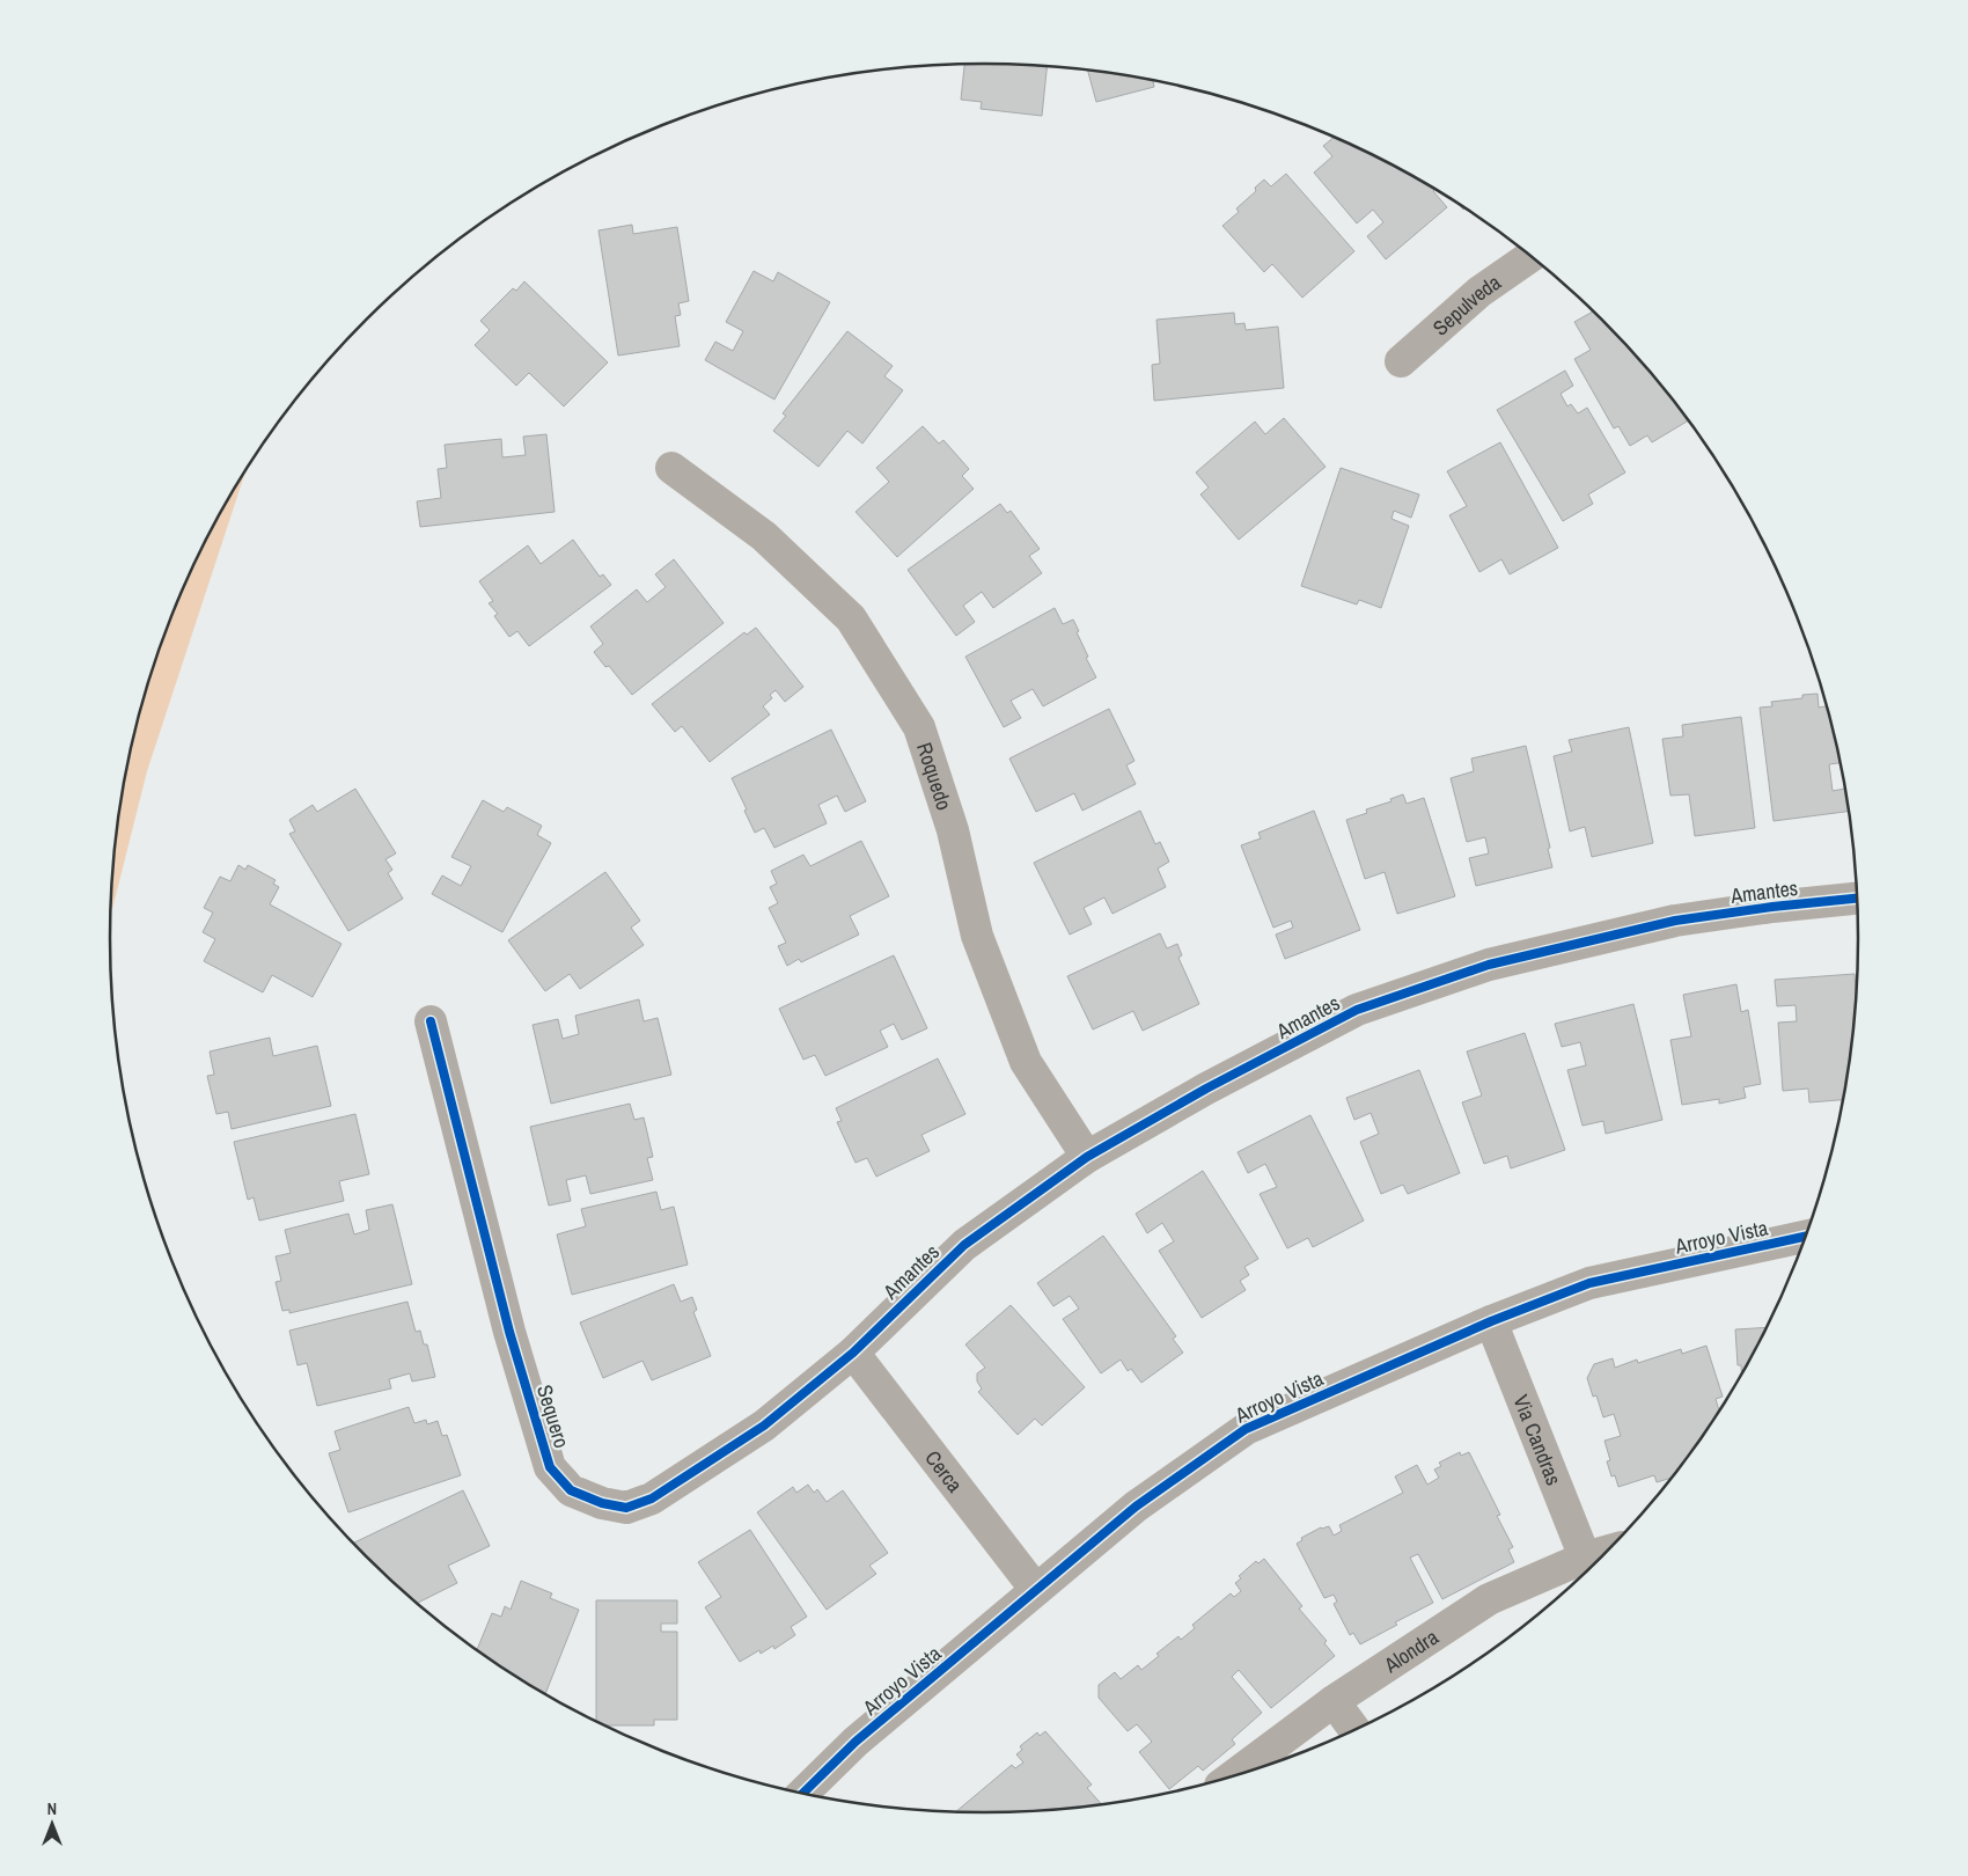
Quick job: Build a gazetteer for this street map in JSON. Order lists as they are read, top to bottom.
{
  "streets": {
    "street": [
      "Sepulveda",
      "Roquedo",
      "Amantes",
      "Arroyo Vista",
      "Sequero",
      "Via Candras",
      "Cerca",
      "Alondra"
    ]
  },
  "crossings": [
    ["Roquedo", "Amantes"],
    ["Amantes", "Sequero"],
    ["Amantes", "Cerca"],
    ["Arroyo Vista", "Via Candras"],
    ["Arroyo Vista", "Cerca"],
    ["Sequero", "Cerca"],
    ["Via Candras", "Alondra"]
  ],
  "north": "top"
}
